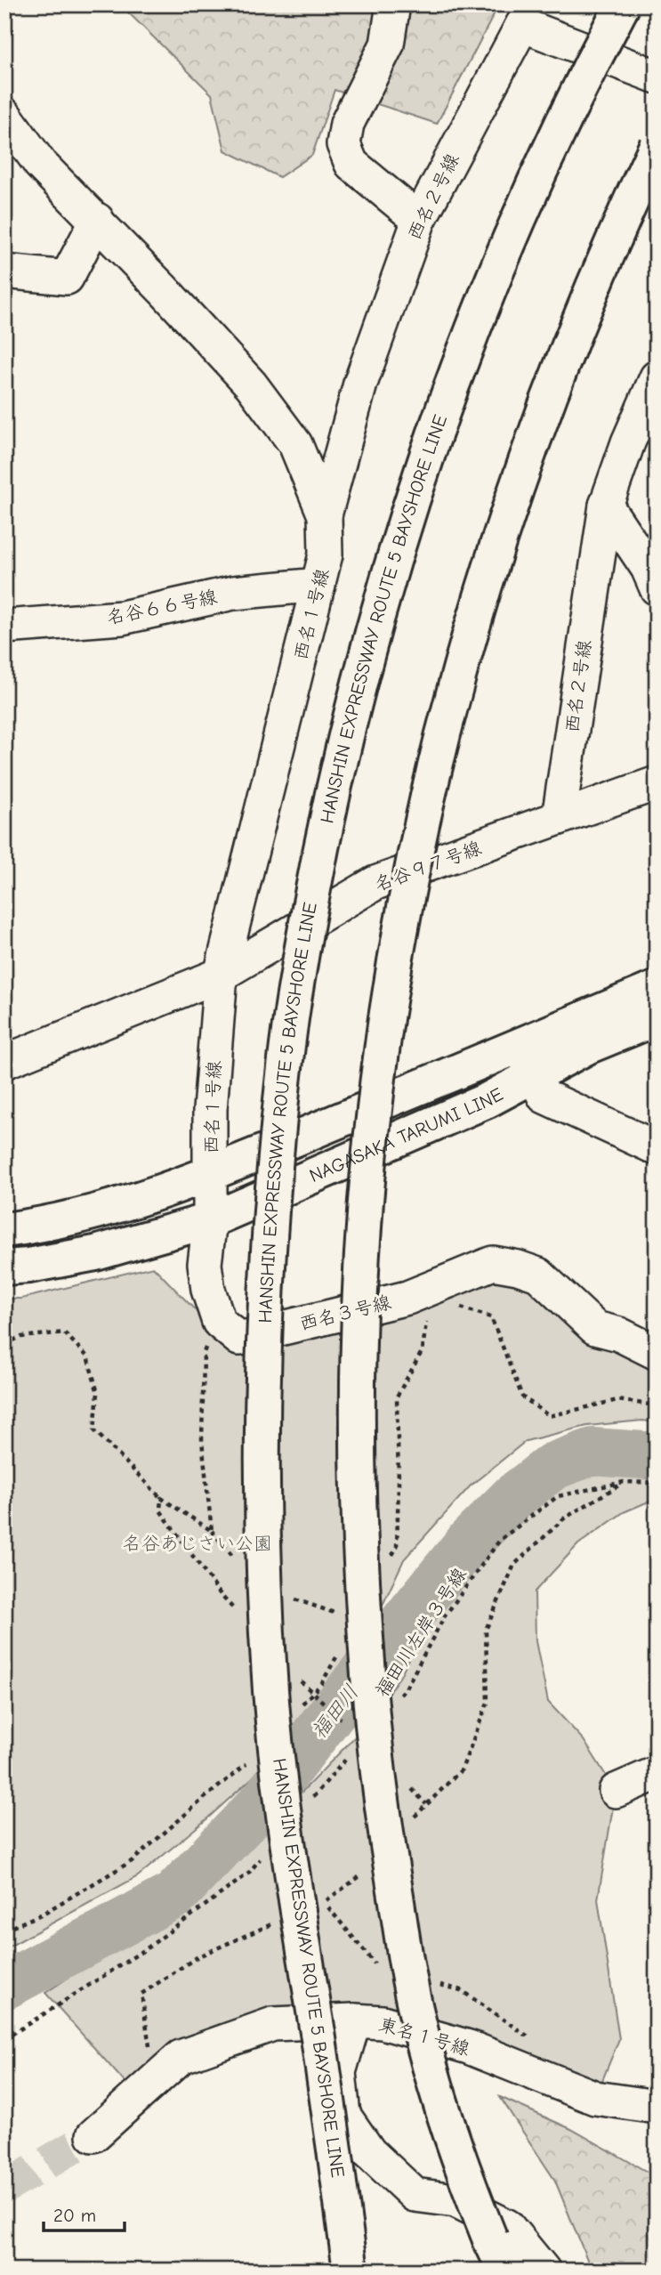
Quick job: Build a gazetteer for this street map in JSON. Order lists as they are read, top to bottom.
{
  "streets": {
    "main road": ["HANSHIN EXPRESSWAY ROUTE 5 BAYSHORE LINE", "NAGASAKA TARUMI LINE"],
    "street": [
      "西名２号線",
      "名谷６６号線",
      "西名１号線",
      "名谷９７号線",
      "西名３号線",
      "東名１号線"
    ],
    "path": ["福田川左岸３号線"]
  },
  "crossings": [
    ["西名２号線", "西名１号線"],
    ["西名２号線", "名谷９７号線"],
    ["名谷６６号線", "西名１号線"],
    ["西名１号線", "名谷９７号線"],
    ["西名１号線", "NAGASAKA TARUMI LINE"]
  ],
  "water": ["福田川"],
  "parks": ["名谷あじさい公園"],
  "scale_bar": "20 m"
}
